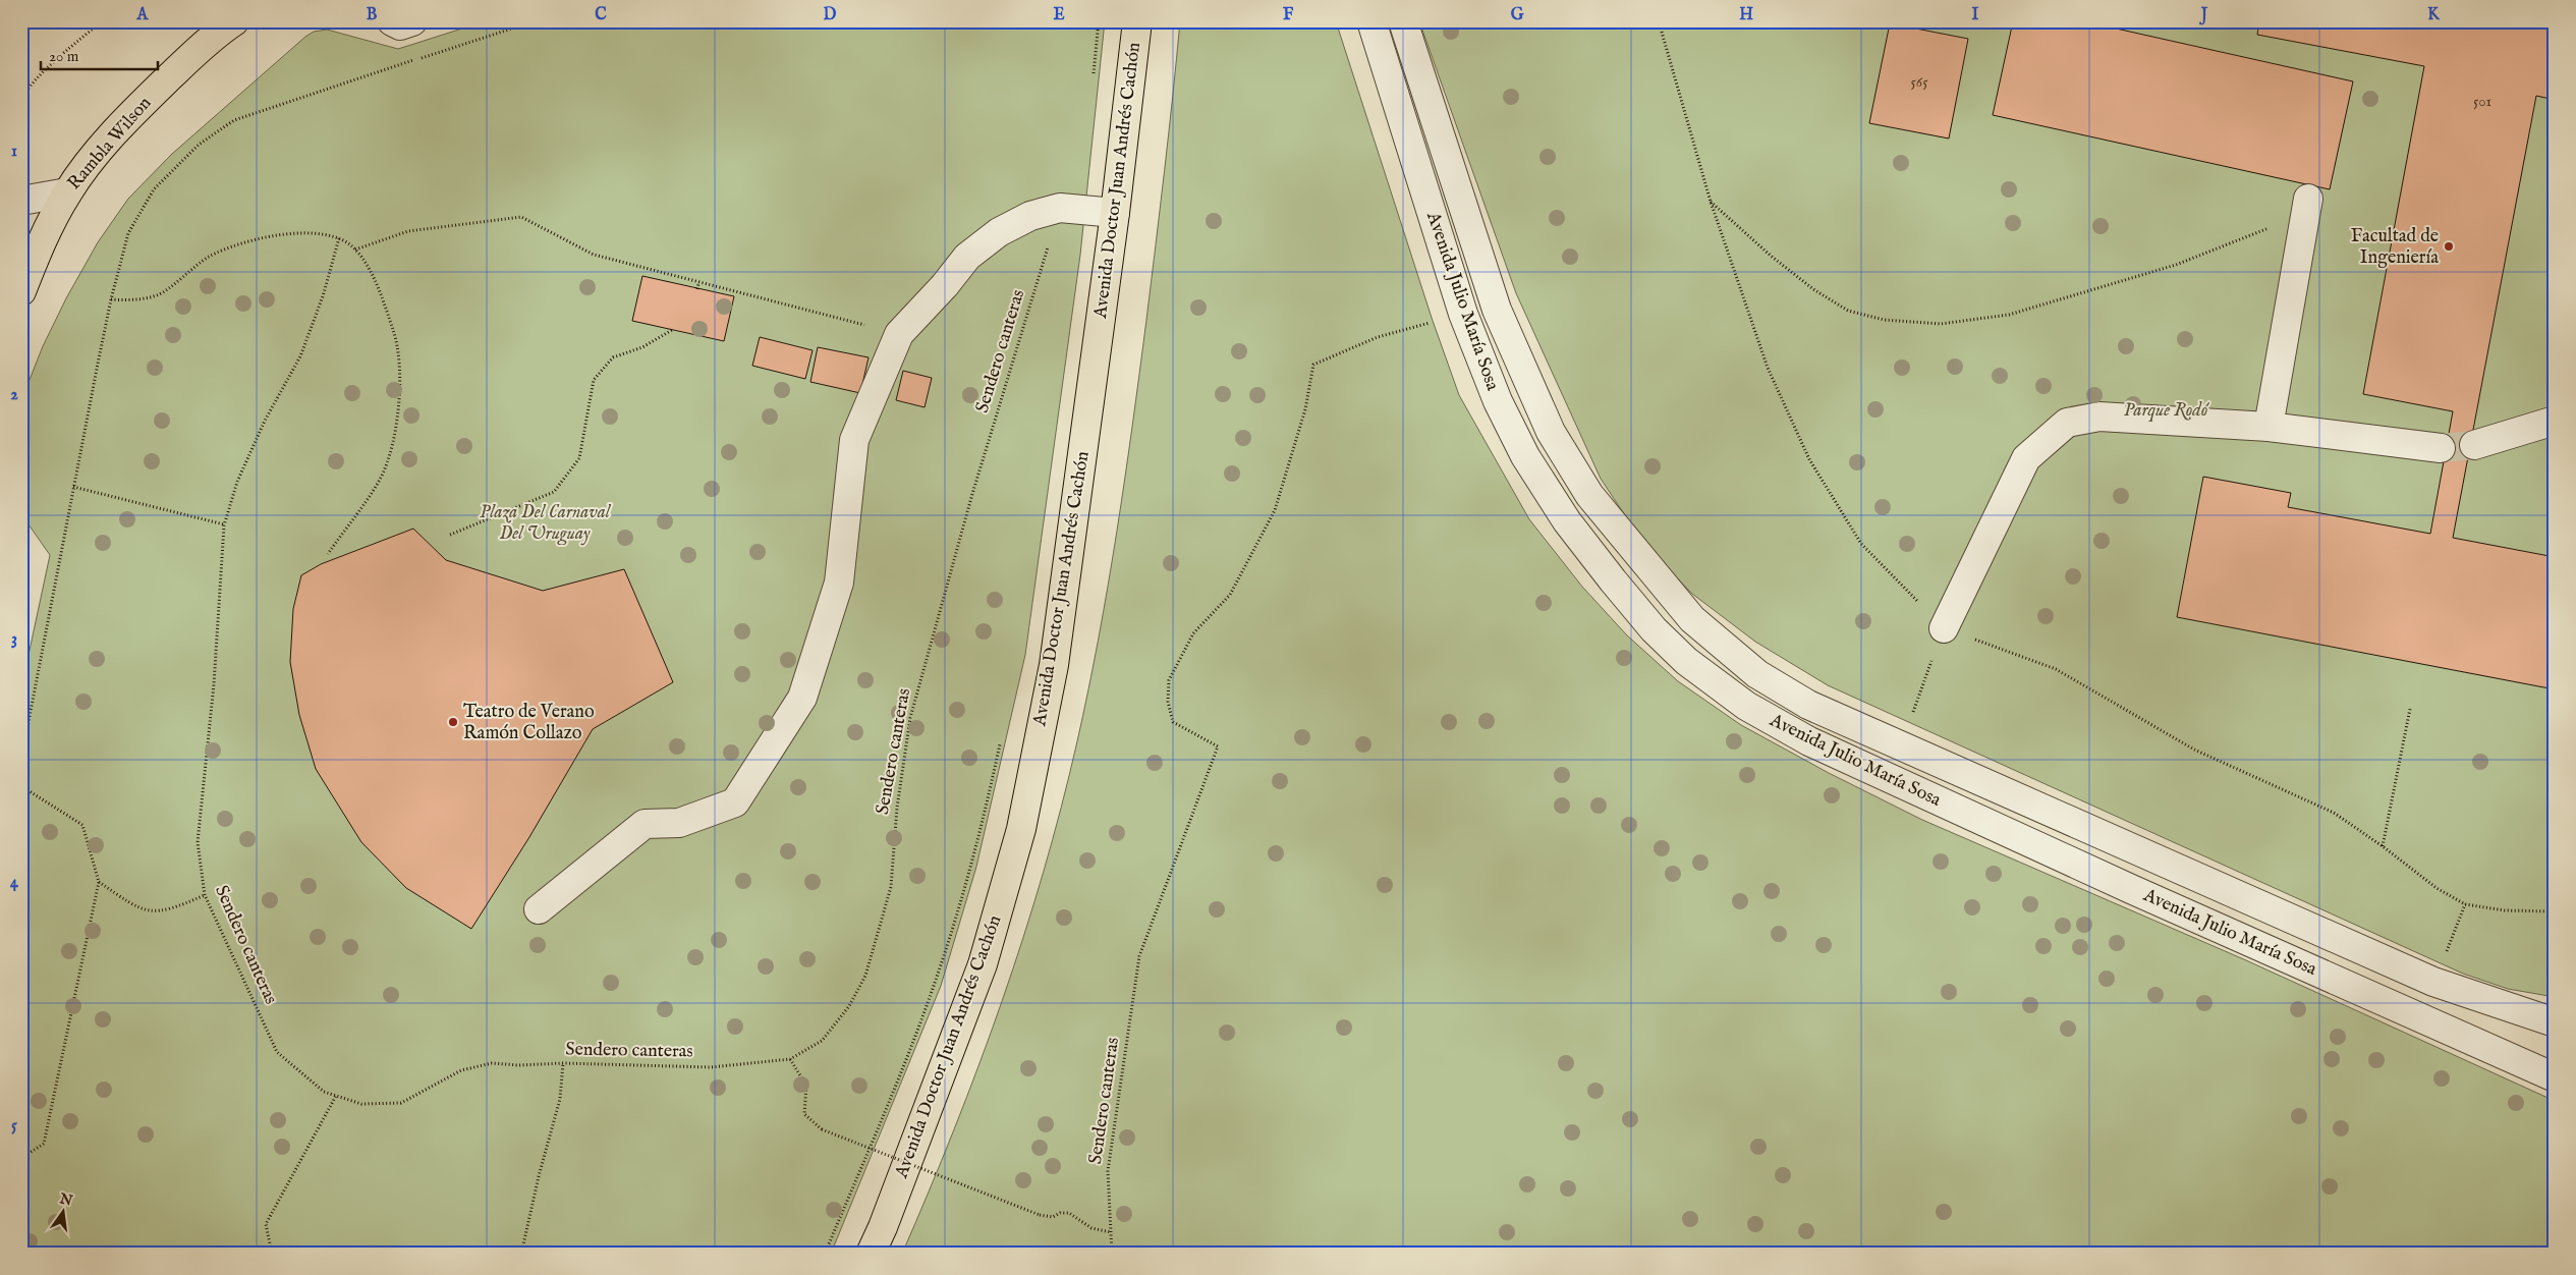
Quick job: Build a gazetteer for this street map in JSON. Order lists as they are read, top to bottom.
{
  "streets": {
    "main road": ["Rambla Wilson", "Avenida Doctor Juan Andrés Cachón"],
    "street": ["Avenida Julio María Sosa"],
    "path": ["Sendero canteras"]
  },
  "crossings": [
    ["Avenida Julio María Sosa", "Sendero canteras"]
  ],
  "parks": ["Parque Rodó", "Plaza Del Carnaval Del Uruguay"],
  "places": ["Facultad de Ingeniería", "Teatro de Verano Ramón Collazo"],
  "house_numbers": ["565", "501"],
  "scale_bar": "20 m",
  "north": "top",
  "grid": {
    "columns": [
      "A",
      "B",
      "C",
      "D",
      "E",
      "F",
      "G",
      "H",
      "I",
      "J",
      "K"
    ],
    "rows": [
      "1",
      "2",
      "3",
      "4",
      "5"
    ]
  }
}
